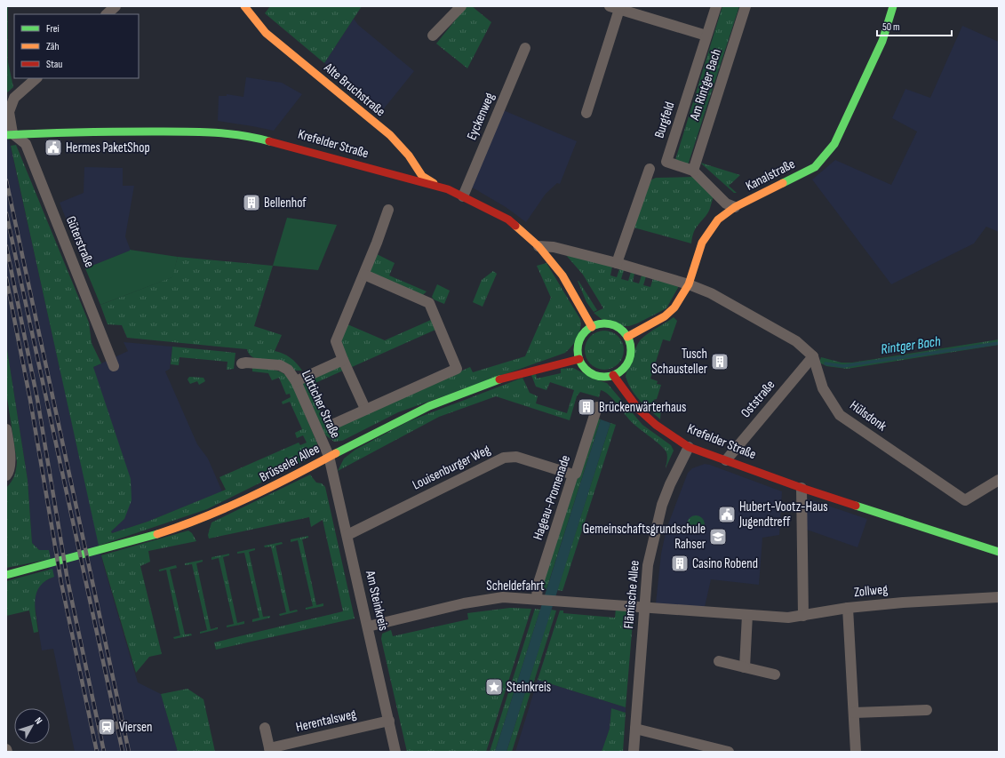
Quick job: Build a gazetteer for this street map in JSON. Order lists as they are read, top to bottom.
{
  "streets": {
    "main road": [
      "Alte Bruchstraße",
      "Krefelder Straße",
      "Kanalstraße",
      "Brüsseler Allee"
    ],
    "street": [
      "Am Rintger Bach",
      "Eyckenweg",
      "Burgfeld",
      "Güterstraße",
      "Oststraße",
      "Lütticher Straße",
      "Hülsdonk",
      "Louisenburger Weg",
      "Hageau-Promenade",
      "Scheldefahrt",
      "Zollweg",
      "Flämische Allee",
      "Am Steinkreis",
      "Herentalsweg"
    ]
  },
  "crossings": [
    ["Am Rintger Bach", "Burgfeld"],
    ["Alte Bruchstraße", "Krefelder Straße"],
    ["Eyckenweg", "Krefelder Straße"],
    ["Burgfeld", "Kanalstraße"],
    ["Krefelder Straße", "Kanalstraße"],
    ["Krefelder Straße", "Güterstraße"],
    ["Krefelder Straße", "Oststraße"],
    ["Krefelder Straße", "Hülsdonk"],
    ["Krefelder Straße", "Brüsseler Allee"],
    ["Krefelder Straße", "Flämische Allee"],
    ["Kanalstraße", "Hülsdonk"],
    ["Kanalstraße", "Brüsseler Allee"],
    ["Oststraße", "Hülsdonk"],
    ["Lütticher Straße", "Brüsseler Allee"],
    ["Lütticher Straße", "Am Steinkreis"],
    ["Brüsseler Allee", "Am Steinkreis"],
    ["Louisenburger Weg", "Hageau-Promenade"],
    ["Louisenburger Weg", "Am Steinkreis"],
    ["Hageau-Promenade", "Scheldefahrt"],
    ["Scheldefahrt", "Zollweg"],
    ["Scheldefahrt", "Flämische Allee"],
    ["Scheldefahrt", "Am Steinkreis"],
    ["Zollweg", "Flämische Allee"],
    ["Am Steinkreis", "Herentalsweg"]
  ],
  "water": ["Rintger Bach"],
  "places": {
    "public building": ["Hermes PaketShop", "Hubert-Vootz-Haus Jugendtreff"],
    "building": [
      "Bellenhof",
      "Tusch Schausteller",
      "Brückenwärterhaus",
      "Casino Robend"
    ],
    "school or university": ["Gemeinschaftsgrundschule Rahser"],
    "place": ["Steinkreis"],
    "station": ["Viersen"]
  },
  "legend": ["Frei", "Zäh", "Stau"],
  "scale_bar": "50 m",
  "north": "top right"
}
